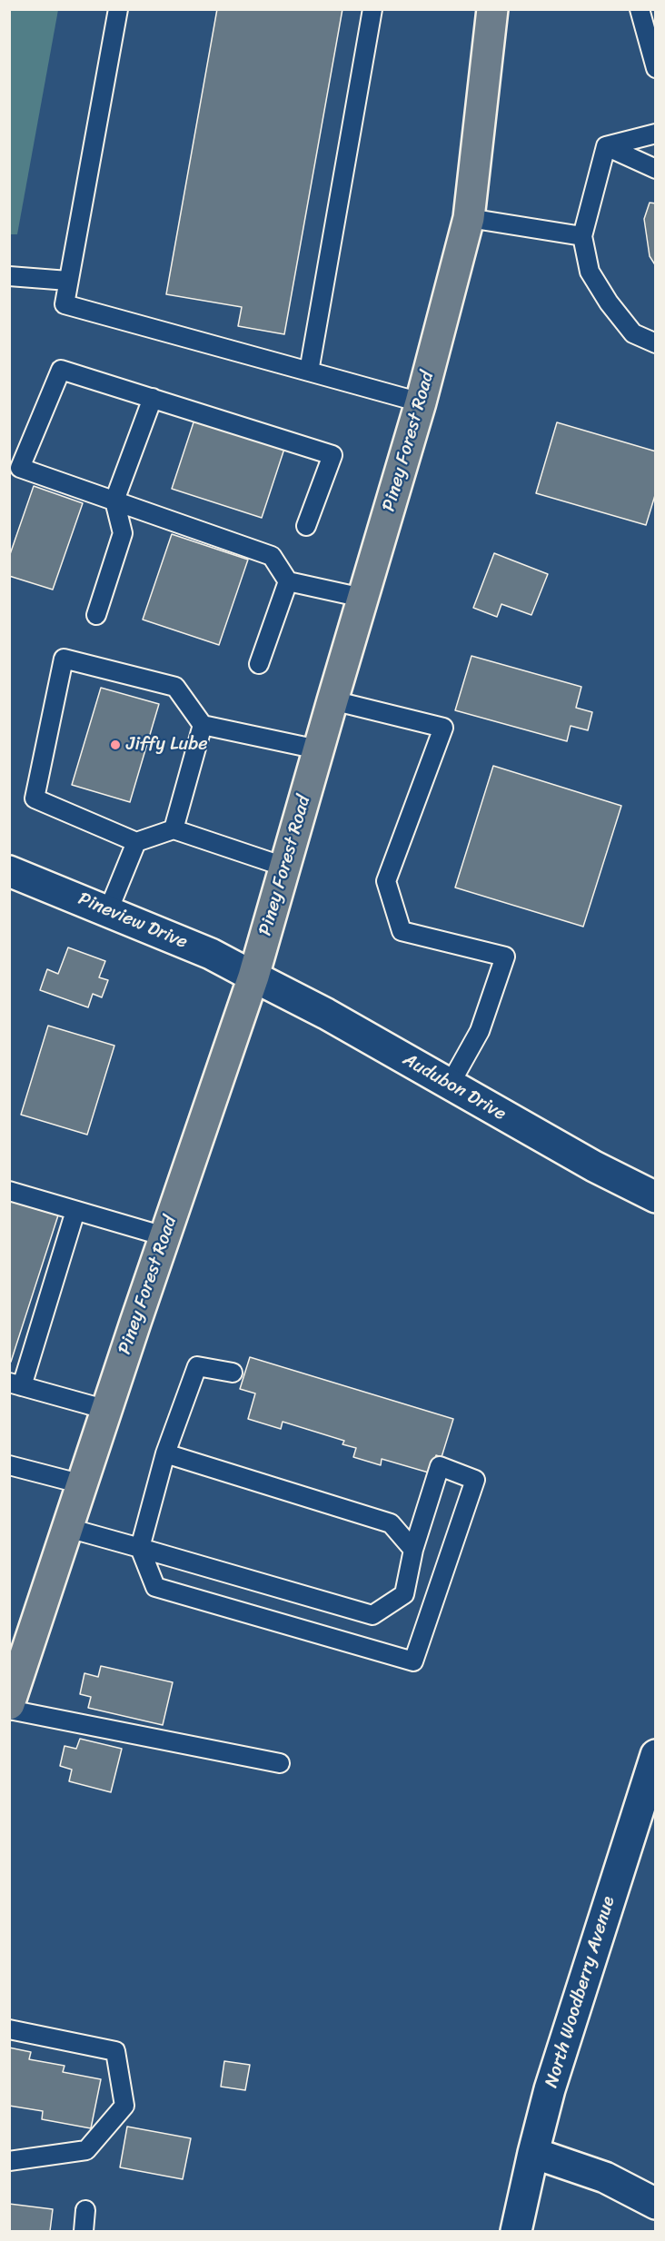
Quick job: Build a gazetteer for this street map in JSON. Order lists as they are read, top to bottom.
{
  "streets": {
    "main road": ["Piney Forest Road"],
    "street": ["Pineview Drive", "Audubon Drive", "North Woodberry Avenue"]
  },
  "crossings": [
    ["Piney Forest Road", "Pineview Drive"],
    ["Piney Forest Road", "Audubon Drive"],
    ["Pineview Drive", "Audubon Drive"]
  ],
  "places": ["Jiffy Lube"]
}
